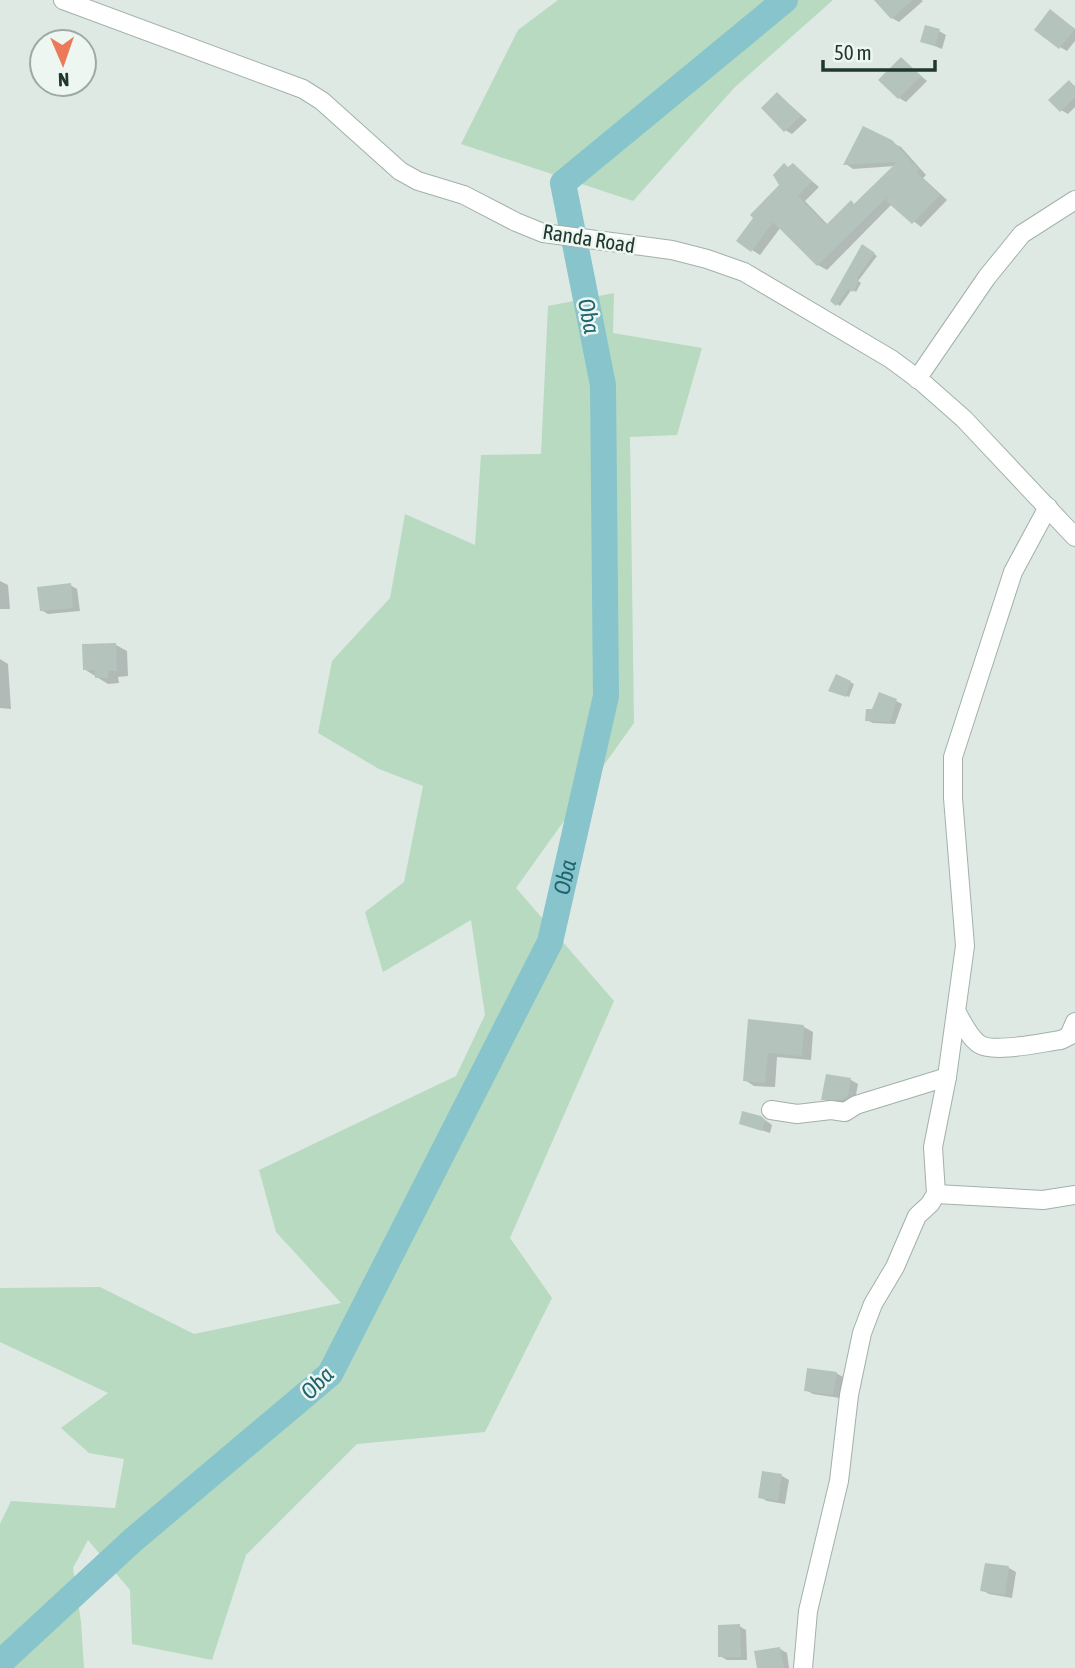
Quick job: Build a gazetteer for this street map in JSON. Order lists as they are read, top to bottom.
{
  "streets": {
    "street": ["Randa Road"]
  },
  "water": ["Oba"],
  "scale_bar": "50 m",
  "north": "bottom"
}
